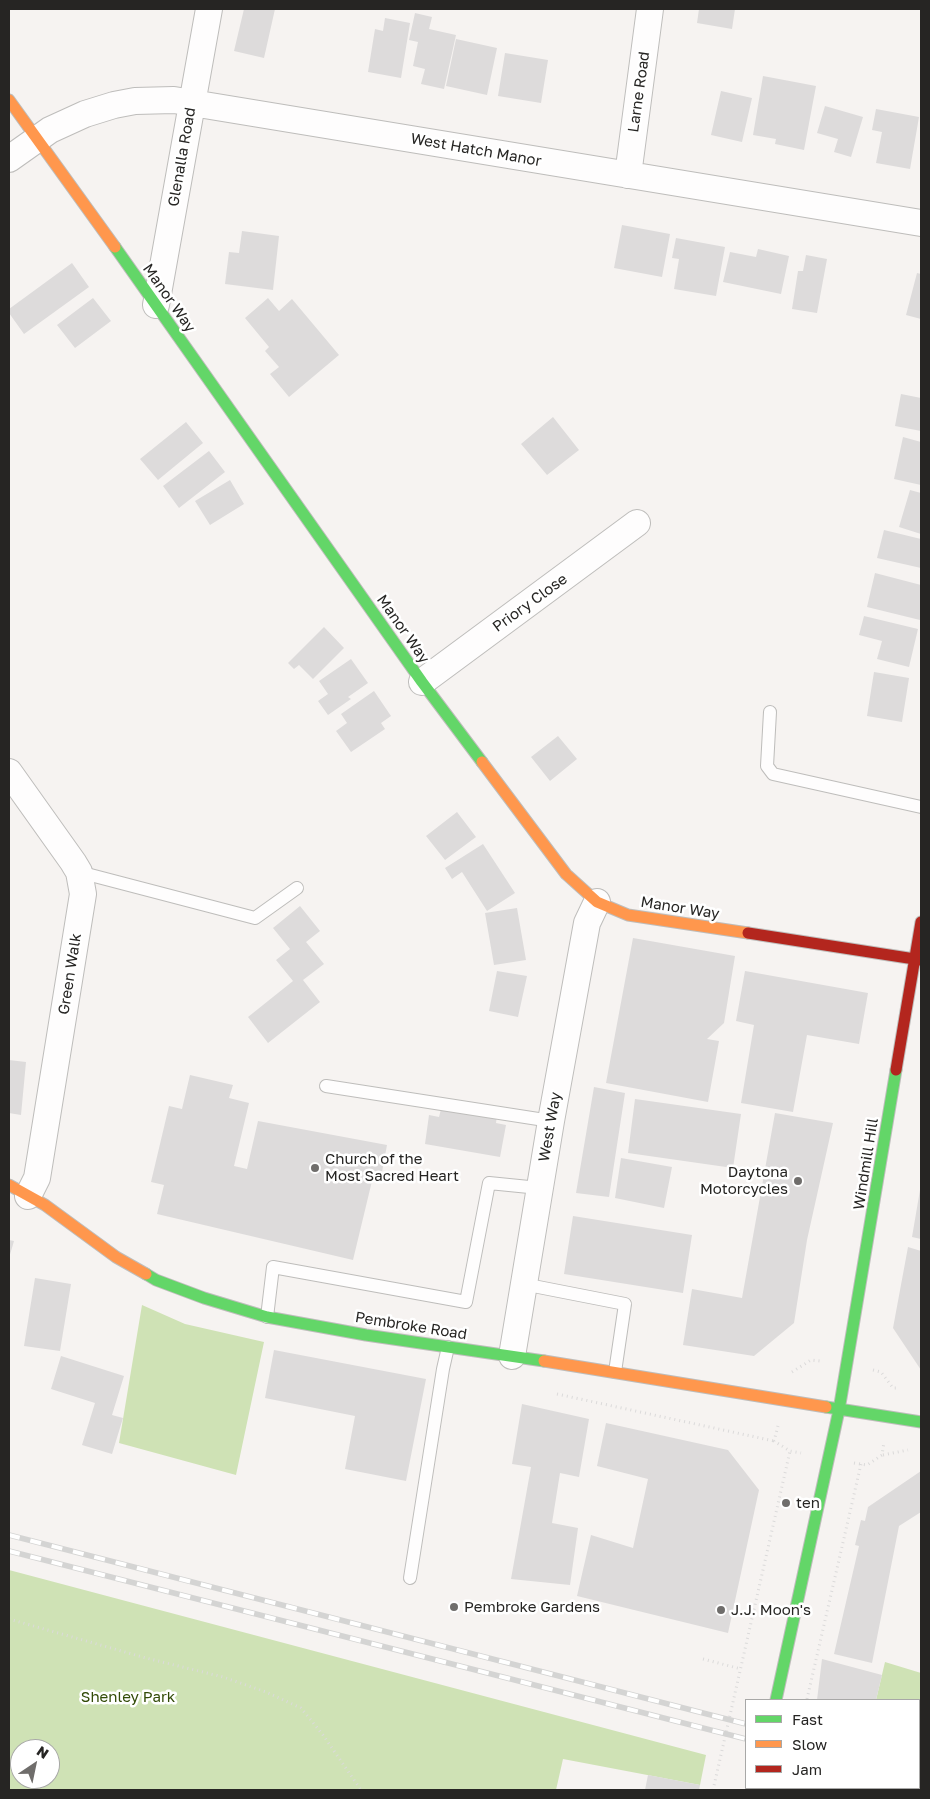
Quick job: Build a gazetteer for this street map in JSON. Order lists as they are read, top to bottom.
{
  "streets": {
    "street": [
      "Larne Road",
      "West Hatch Manor",
      "Glenalla Road",
      "Manor Way",
      "Priory Close",
      "Green Walk",
      "West Way",
      "Windmill Hill",
      "Pembroke Road"
    ]
  },
  "crossings": [
    ["Larne Road", "West Hatch Manor"],
    ["West Hatch Manor", "Glenalla Road"],
    ["West Hatch Manor", "Manor Way"],
    ["Glenalla Road", "Manor Way"],
    ["Manor Way", "Priory Close"],
    ["Manor Way", "West Way"],
    ["Manor Way", "Windmill Hill"],
    ["Green Walk", "Pembroke Road"],
    ["West Way", "Pembroke Road"],
    ["Windmill Hill", "Pembroke Road"]
  ],
  "parks": ["Shenley Park"],
  "places": [
    "Church of the Most Sacred Heart",
    "Daytona Motorcycles",
    "ten",
    "Pembroke Gardens",
    "J.J. Moon's"
  ],
  "legend": ["Fast", "Slow", "Jam"],
  "north": "top right"
}
